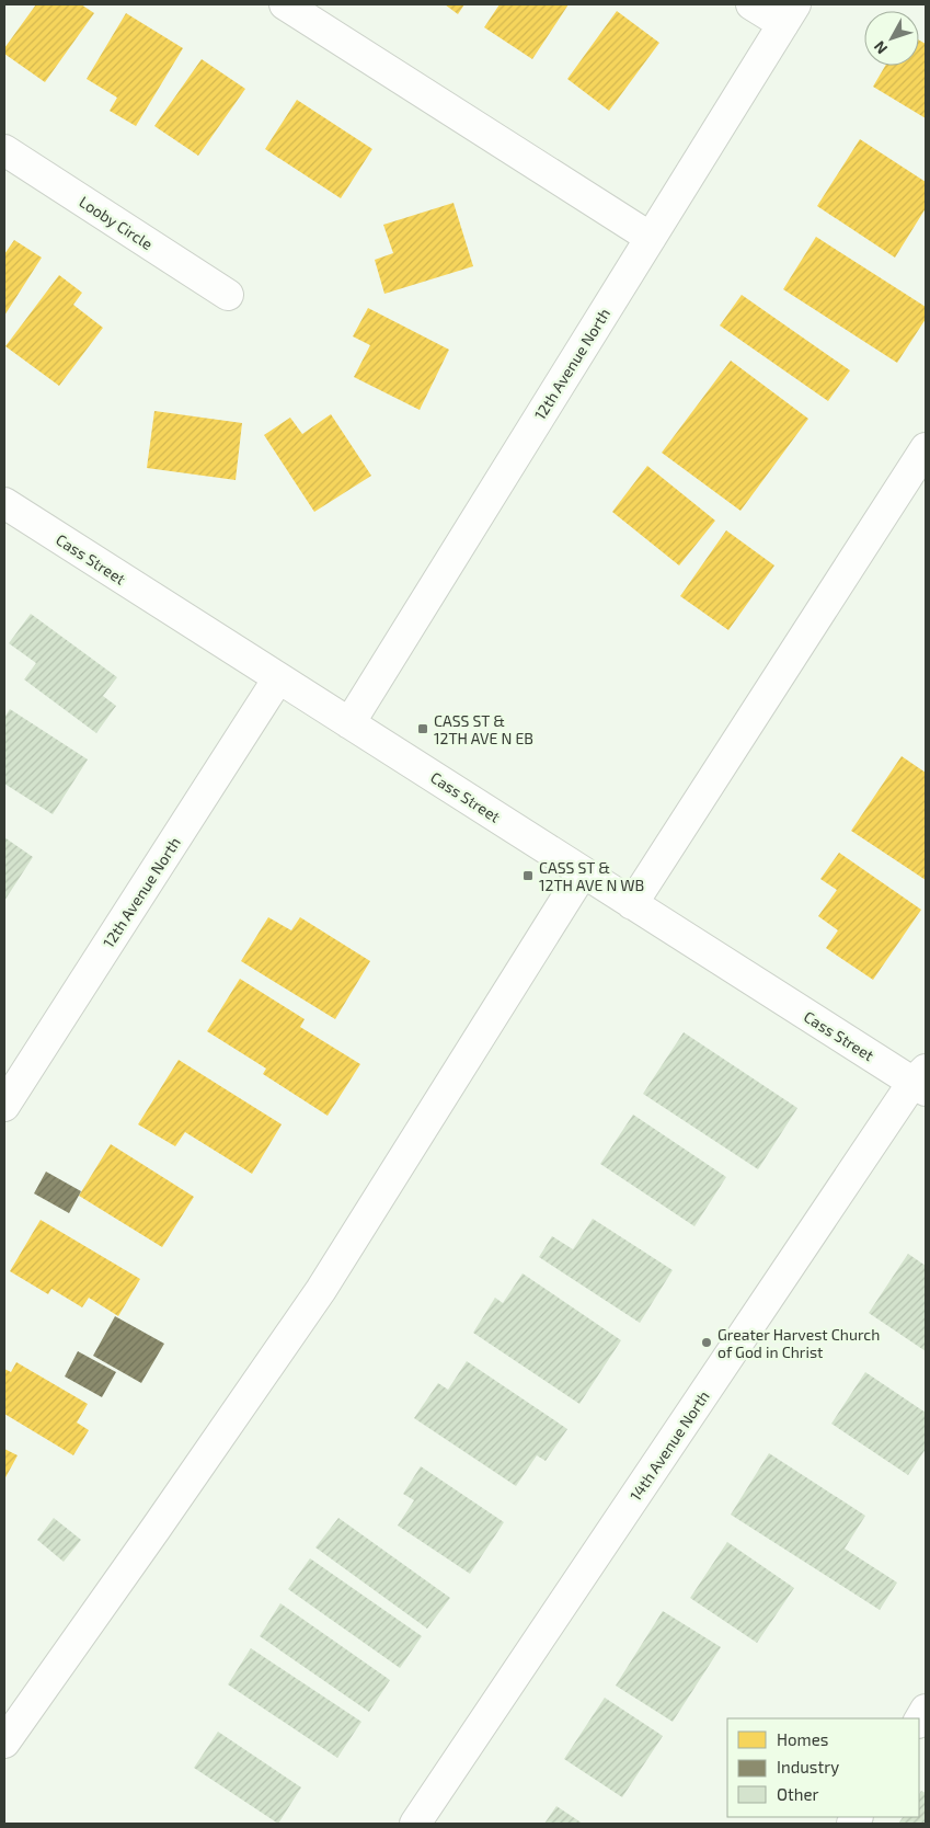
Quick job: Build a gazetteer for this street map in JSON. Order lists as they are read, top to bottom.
{
  "streets": {
    "street": [
      "Looby Circle",
      "12th Avenue North",
      "Cass Street",
      "14th Avenue North"
    ]
  },
  "crossings": [
    ["12th Avenue North", "Cass Street"],
    ["Cass Street", "14th Avenue North"]
  ],
  "places": {
    "transit": ["CASS ST & 12TH AVE N EB", "CASS ST & 12TH AVE N WB"],
    "other": ["Greater Harvest Church of God in Christ"]
  },
  "legend": ["Homes", "Industry", "Other"],
  "north": "bottom left"
}
